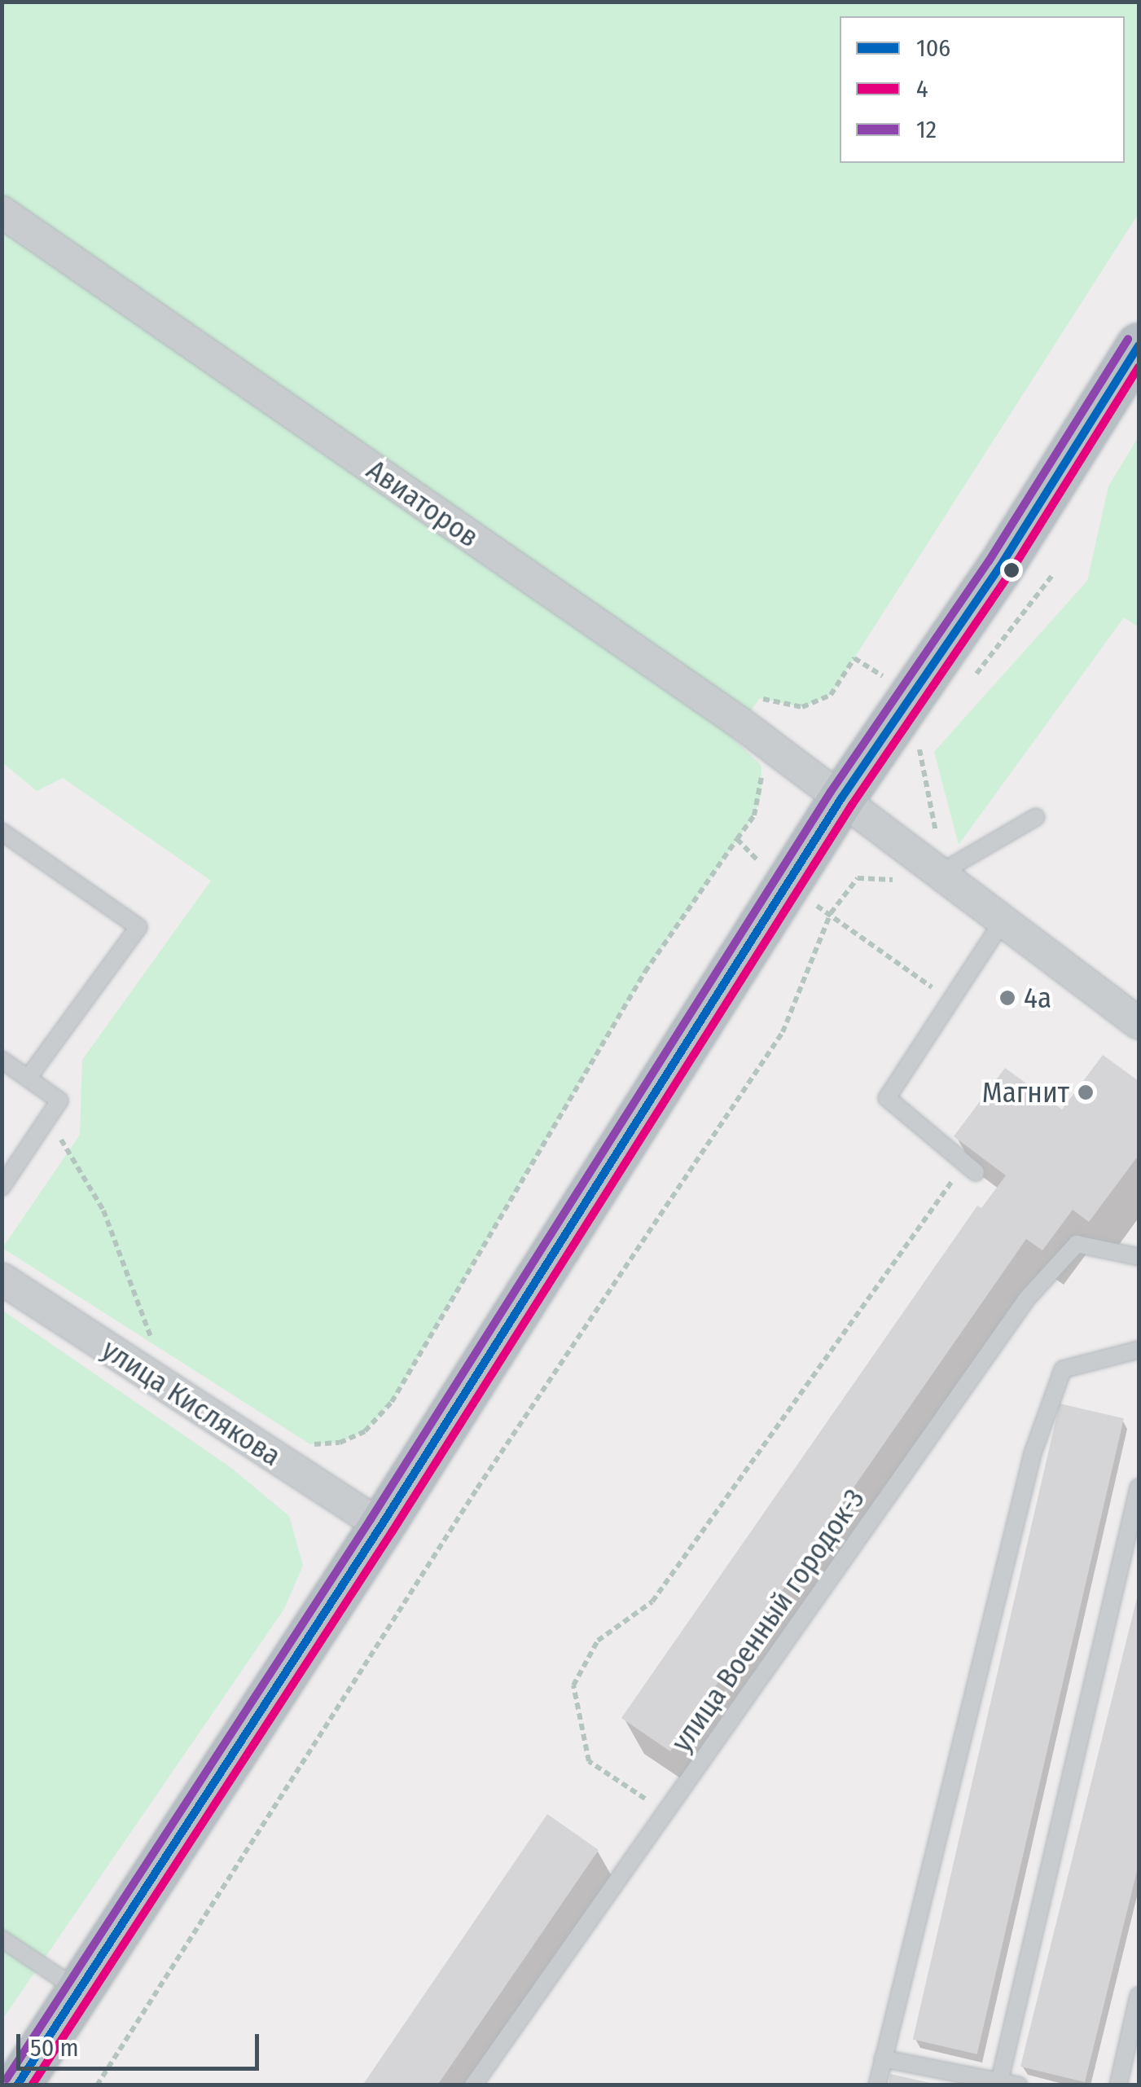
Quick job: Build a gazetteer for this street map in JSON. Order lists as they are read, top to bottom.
{
  "streets": {
    "street": ["Авиаторов", "улица Кислякова"],
    "lane": ["улица Военный городок-3"]
  },
  "places": ["4а", "Магнит"],
  "lines": ["transit line 12", "transit line 106", "transit line 4"],
  "legend": ["106", "4", "12"],
  "scale_bar": "50 m"
}
